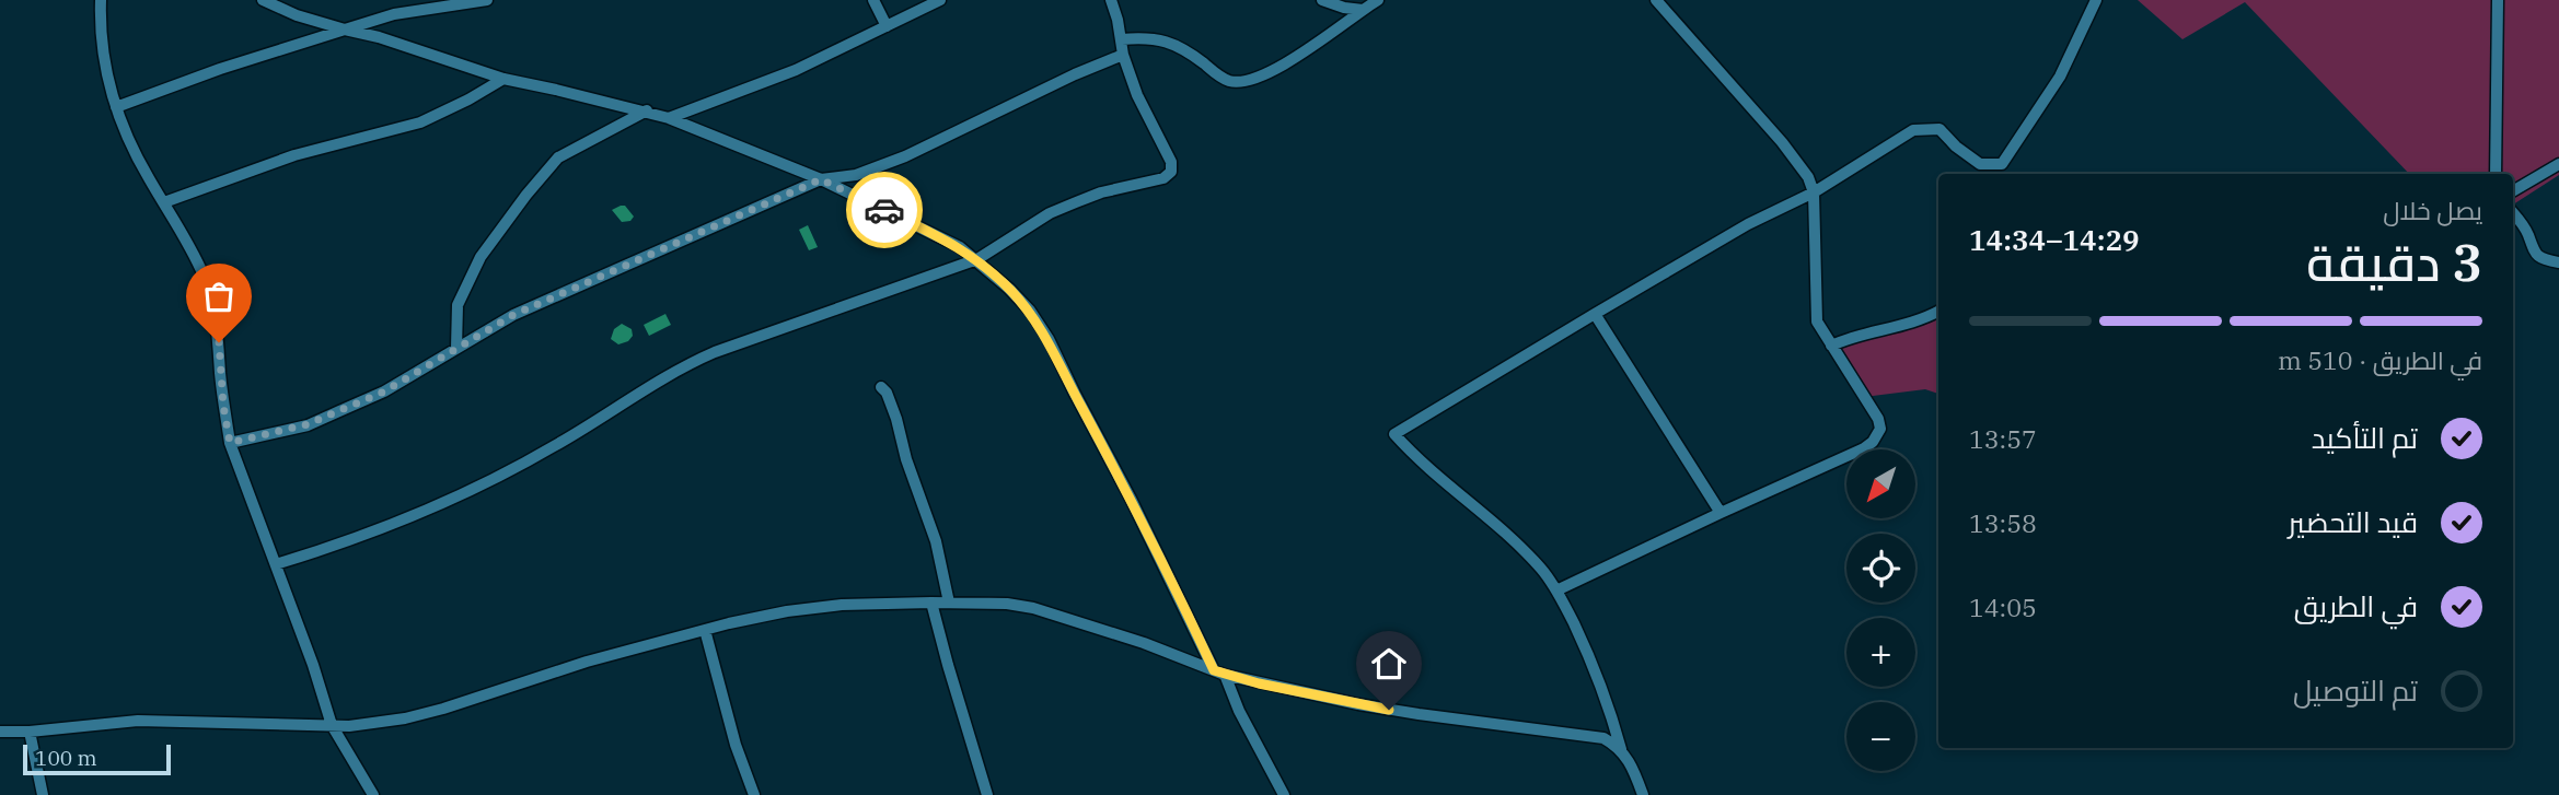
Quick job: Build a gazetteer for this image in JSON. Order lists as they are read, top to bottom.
{
  "scale_bar": "100 m",
  "north": "bottom left",
  "page": {
    "heading": ["3 دقيقة", "يصل خلال", "14:29–14:34"],
    "bar": "في الطريق · 510 m",
    "list": [
      ["تم التأكيد", "13:57"],
      ["قيد التحضير", "13:58"],
      ["في الطريق", "14:05"],
      "تم التوصيل"
    ],
    "map_buttons": ["+", "−"],
    "scale": "100 m"
  }
}
